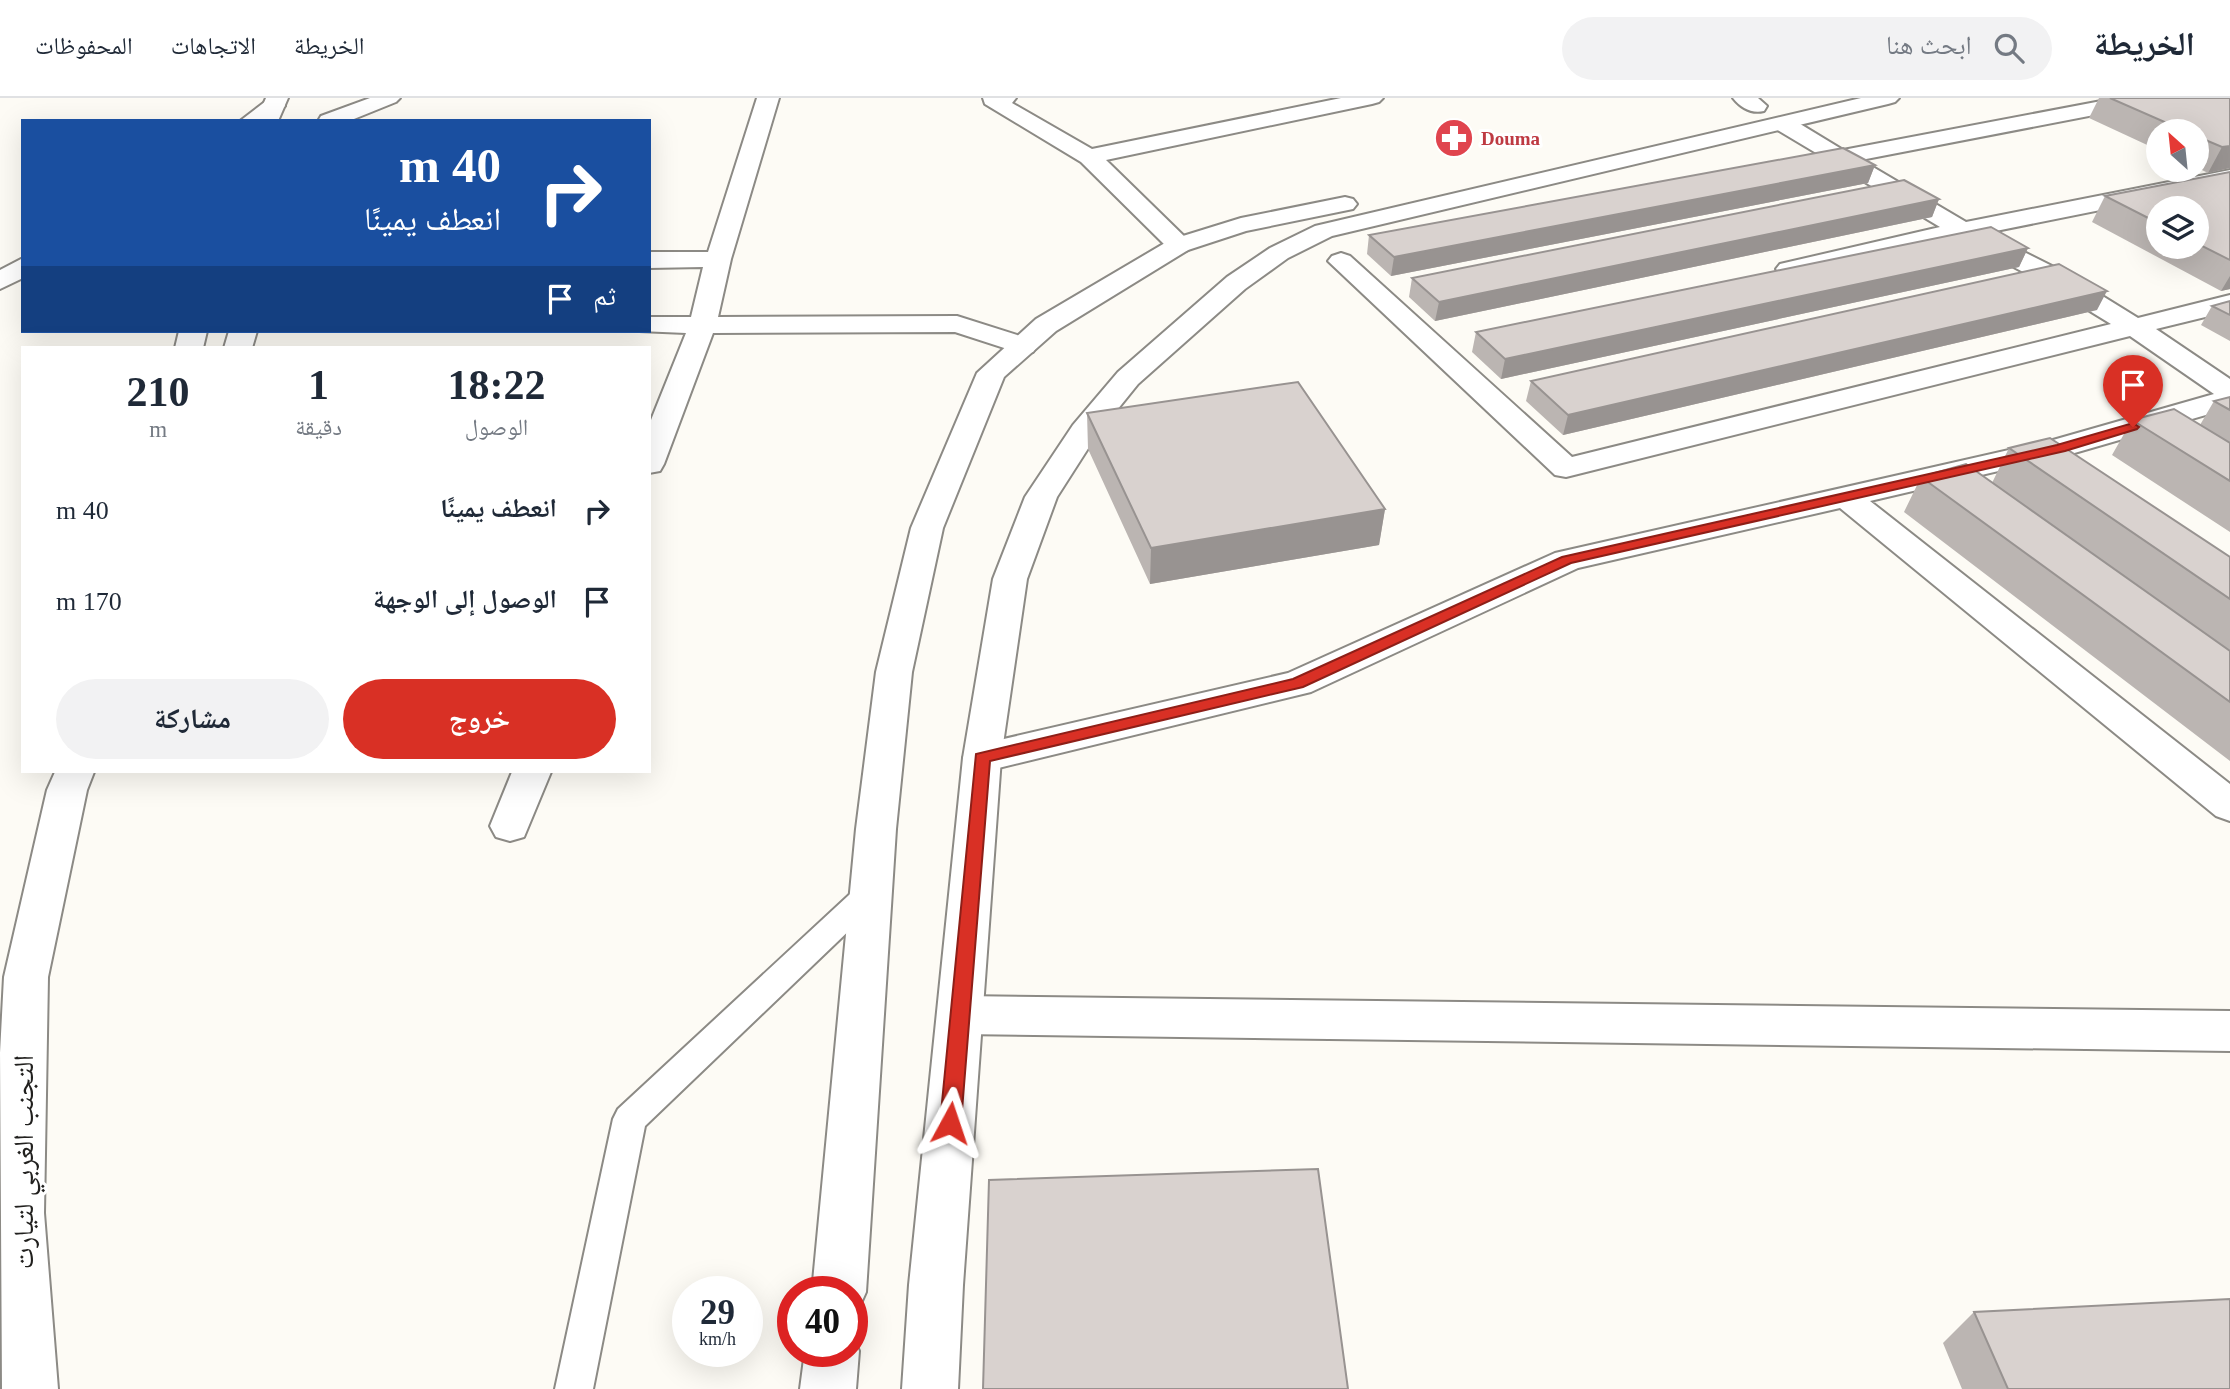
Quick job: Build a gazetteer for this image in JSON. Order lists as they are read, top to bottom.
{
  "streets": {
    "main road": ["التجنب الغربي لتيارت"]
  },
  "places": {
    "pharmacy": ["Douma"]
  },
  "north": "top left",
  "page": {
    "header": "الخريطة",
    "search": "ابحث هنا",
    "nav": ["الخريطة", "الاتجاهات", "المحفوظات"],
    "turn": ["40 m", "انعطف يمينًا"],
    "then": "ثم",
    "eta": [
      "18:22",
      "الوصول",
      "1",
      "دقيقة",
      "210",
      "m"
    ],
    "list": [
      {
        "name": "انعطف يمينًا",
        "value": "40 m"
      },
      {
        "name": "الوصول إلى الوجهة",
        "value": "170 m"
      }
    ],
    "buttons": ["خروج", "مشاركة"],
    "speed": "29 km/h",
    "limit": "40"
  }
}
